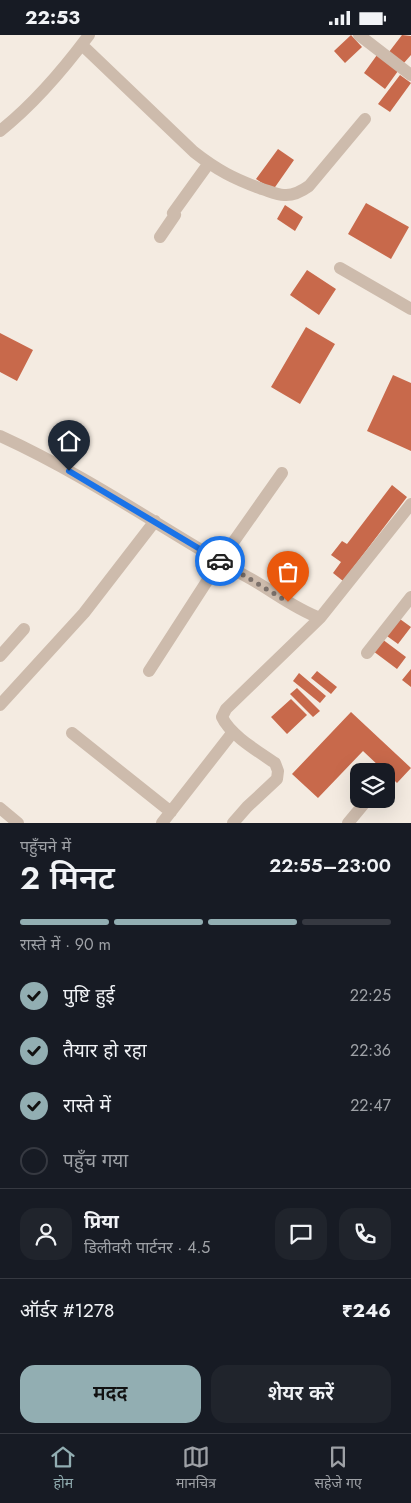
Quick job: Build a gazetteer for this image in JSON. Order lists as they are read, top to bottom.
{
  "page": {
    "status": "22:53",
    "heading": ["2 मिनट", "पहुँचने में", "22:55–23:00"],
    "panel": [
      "प्रिया",
      "डिलीवरी पार्टनर · 4.5",
      "ऑर्डर #1278",
      "₹246"
    ],
    "bar": "रास्ते में · 90 m",
    "list": [
      ["पुष्टि हुई", "22:25"],
      ["तैयार हो रहा", "22:36"],
      ["रास्ते में", "22:47"],
      "पहुँच गया"
    ],
    "buttons": ["मदद", "शेयर करें"],
    "tabs": ["होम", "मानचित्र", "सहेजे गए"]
  }
}
